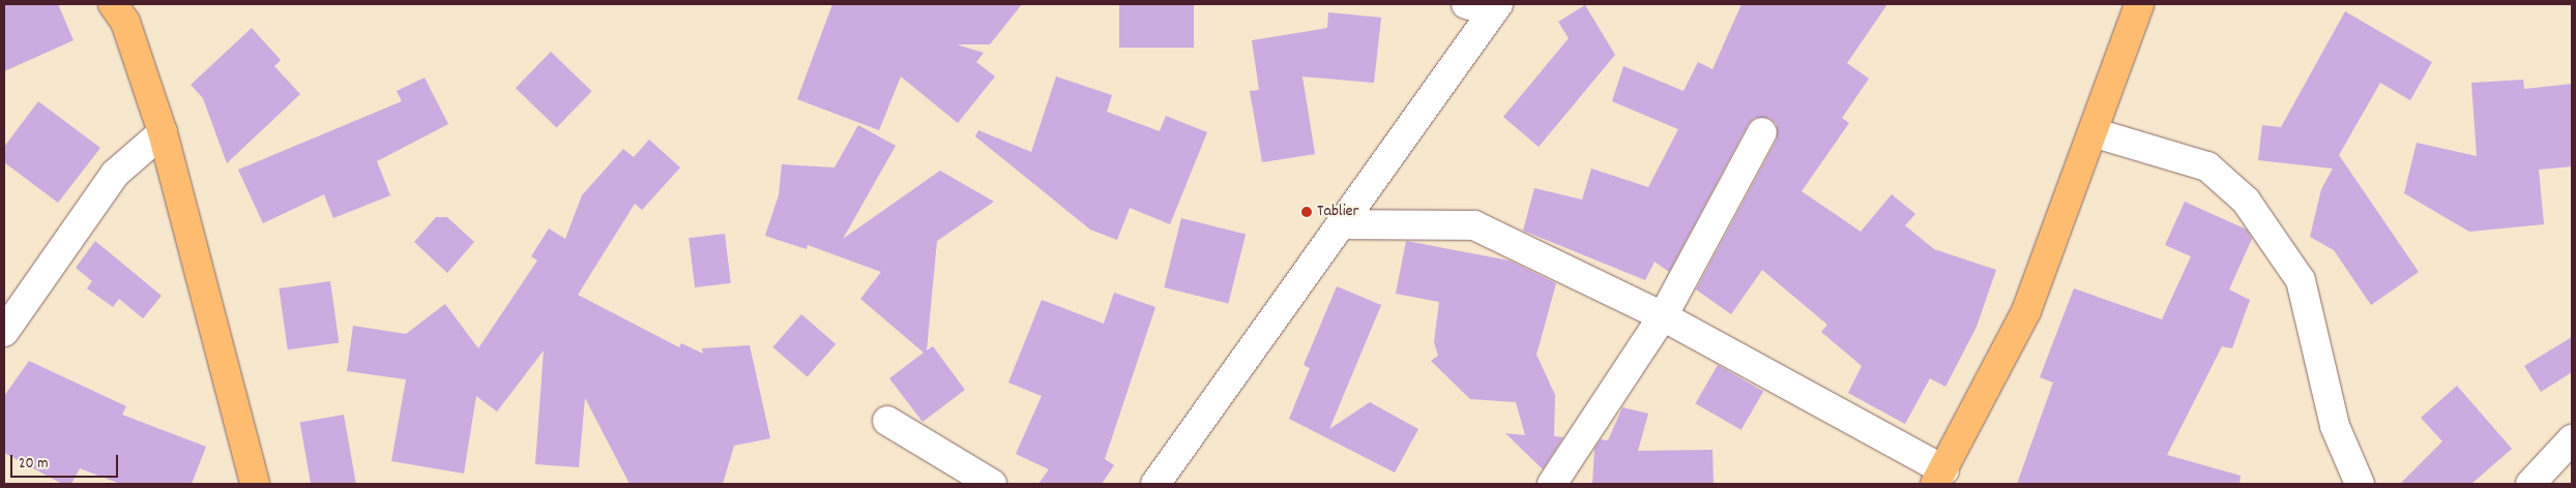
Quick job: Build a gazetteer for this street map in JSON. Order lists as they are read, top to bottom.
{
  "places": ["Tablier"],
  "scale_bar": "20 m"
}
